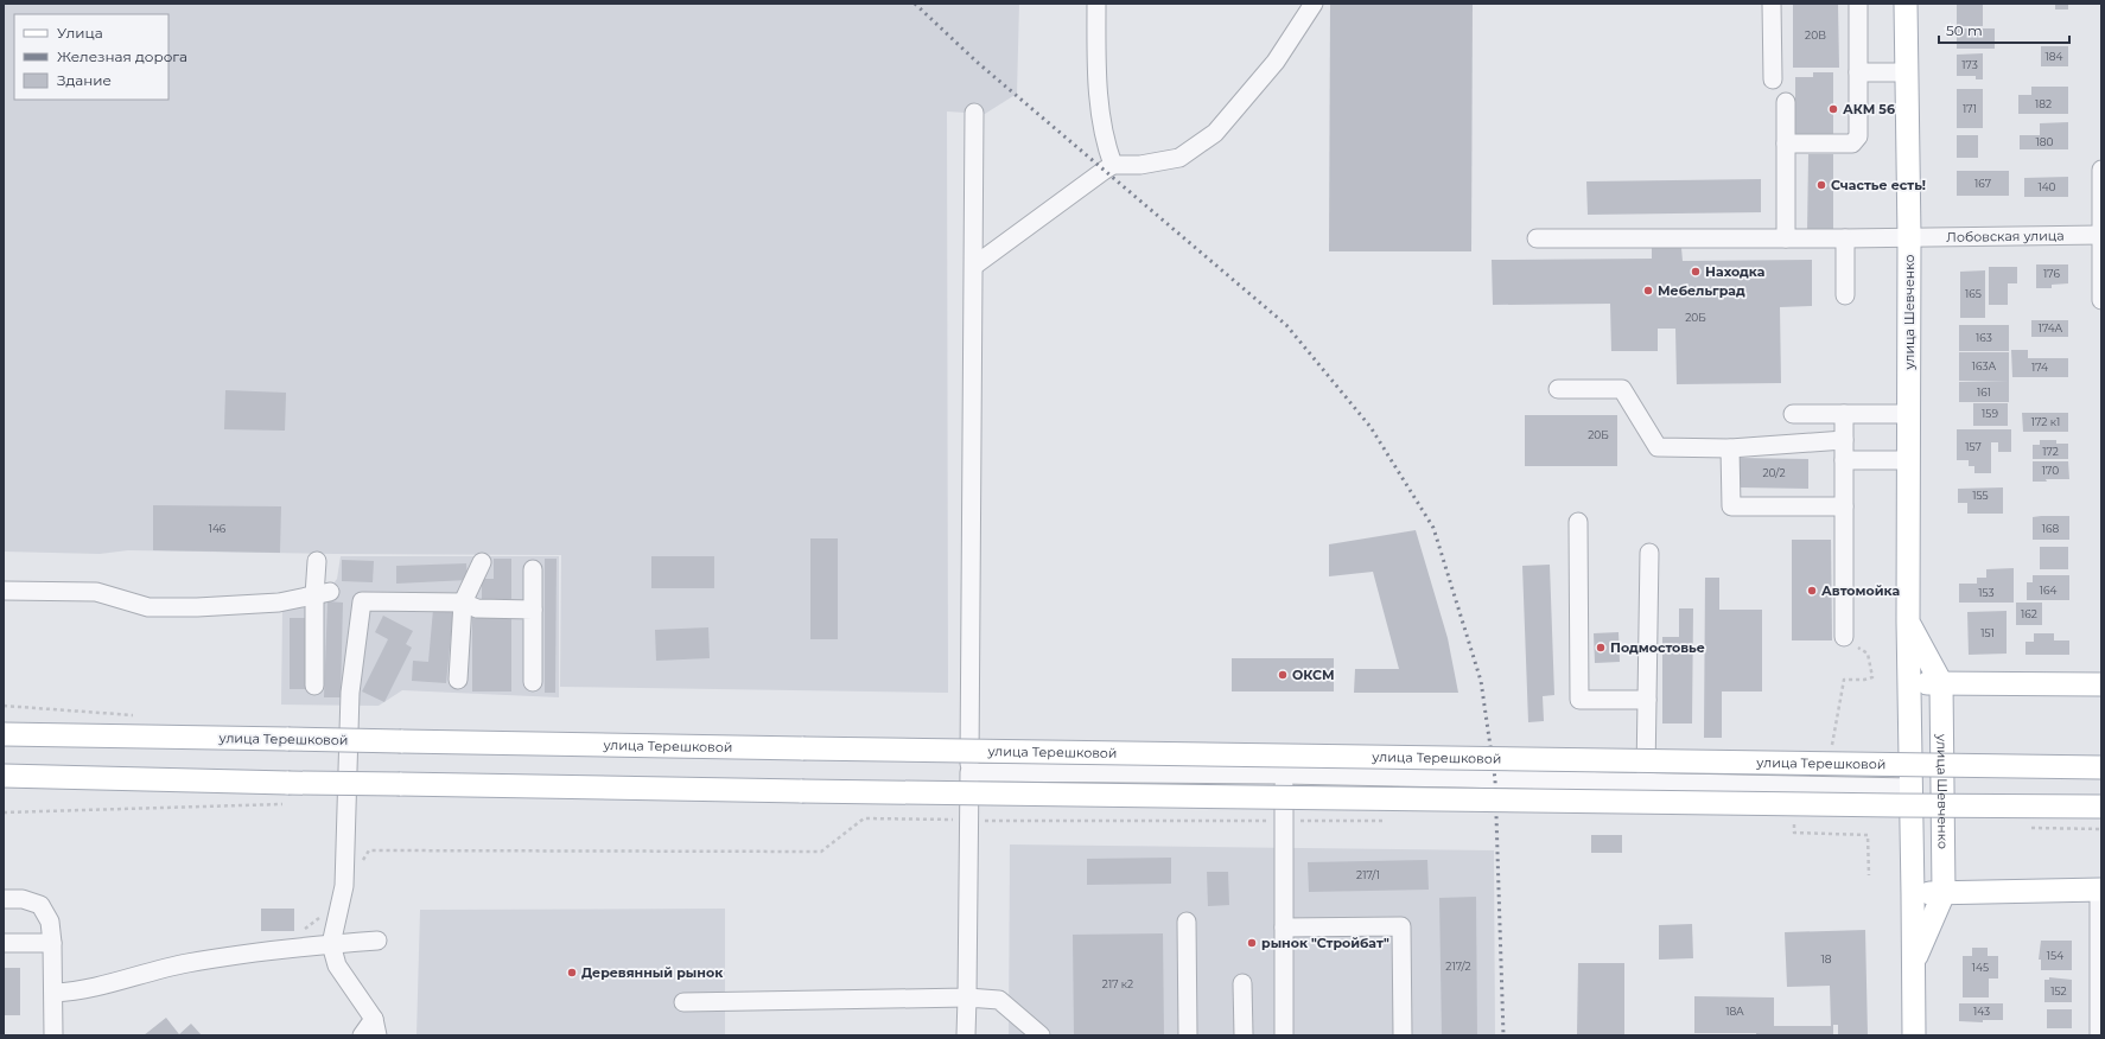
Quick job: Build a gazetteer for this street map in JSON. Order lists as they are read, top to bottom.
{
  "streets": {
    "main road": ["улица Шевченко", "улица Терешковой"],
    "street": ["Лобовская улица"]
  },
  "crossings": [
    ["Лобовская улица", "улица Шевченко"]
  ],
  "places": [
    "АКМ 56",
    "Счастье есть!",
    "Находка",
    "Мебельград",
    "Автомойка",
    "Подмостовье",
    "ОКСМ",
    "рынок \"Стройбат\"",
    "Деревянный рынок"
  ],
  "house_numbers": [
    "20В",
    "184",
    "173",
    "182",
    "171",
    "180",
    "167",
    "140",
    "176",
    "165",
    "20Б",
    "174А",
    "163",
    "163А",
    "174",
    "161",
    "159",
    "172 к1",
    "20Б",
    "157",
    "172",
    "170",
    "20/2",
    "155",
    "146",
    "168",
    "164",
    "153",
    "162",
    "151",
    "217/1",
    "154",
    "18",
    "217/2",
    "145",
    "217 к2",
    "152",
    "18А",
    "143"
  ],
  "legend": ["Улица", "Железная дорога", "Здание"],
  "scale_bar": "50 m"
}
